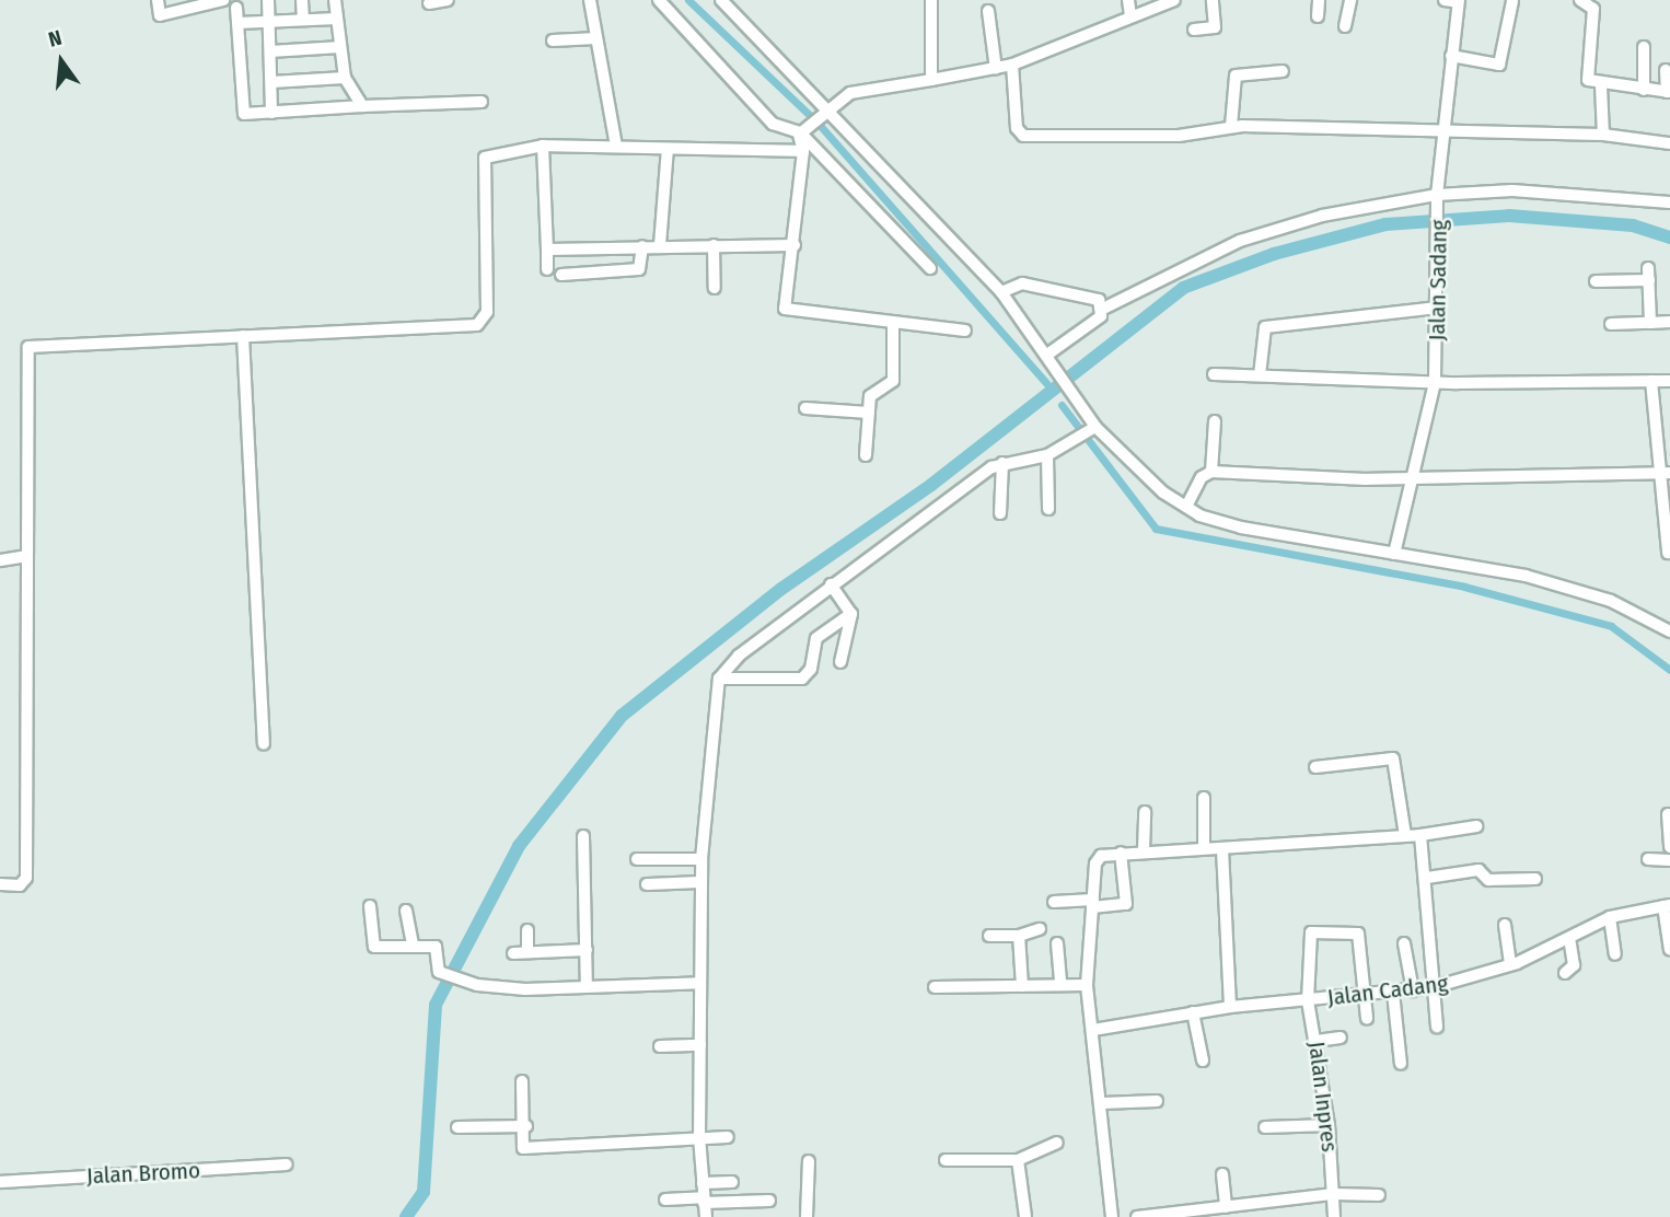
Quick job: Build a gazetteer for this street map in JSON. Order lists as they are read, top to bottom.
{
  "streets": {
    "street": [
      "Jalan Sadang",
      "Jalan Cadang",
      "Jalan Inpres",
      "Jalan Bromo"
    ]
  },
  "crossings": [
    ["Jalan Cadang", "Jalan Inpres"]
  ],
  "north": "top"
}
